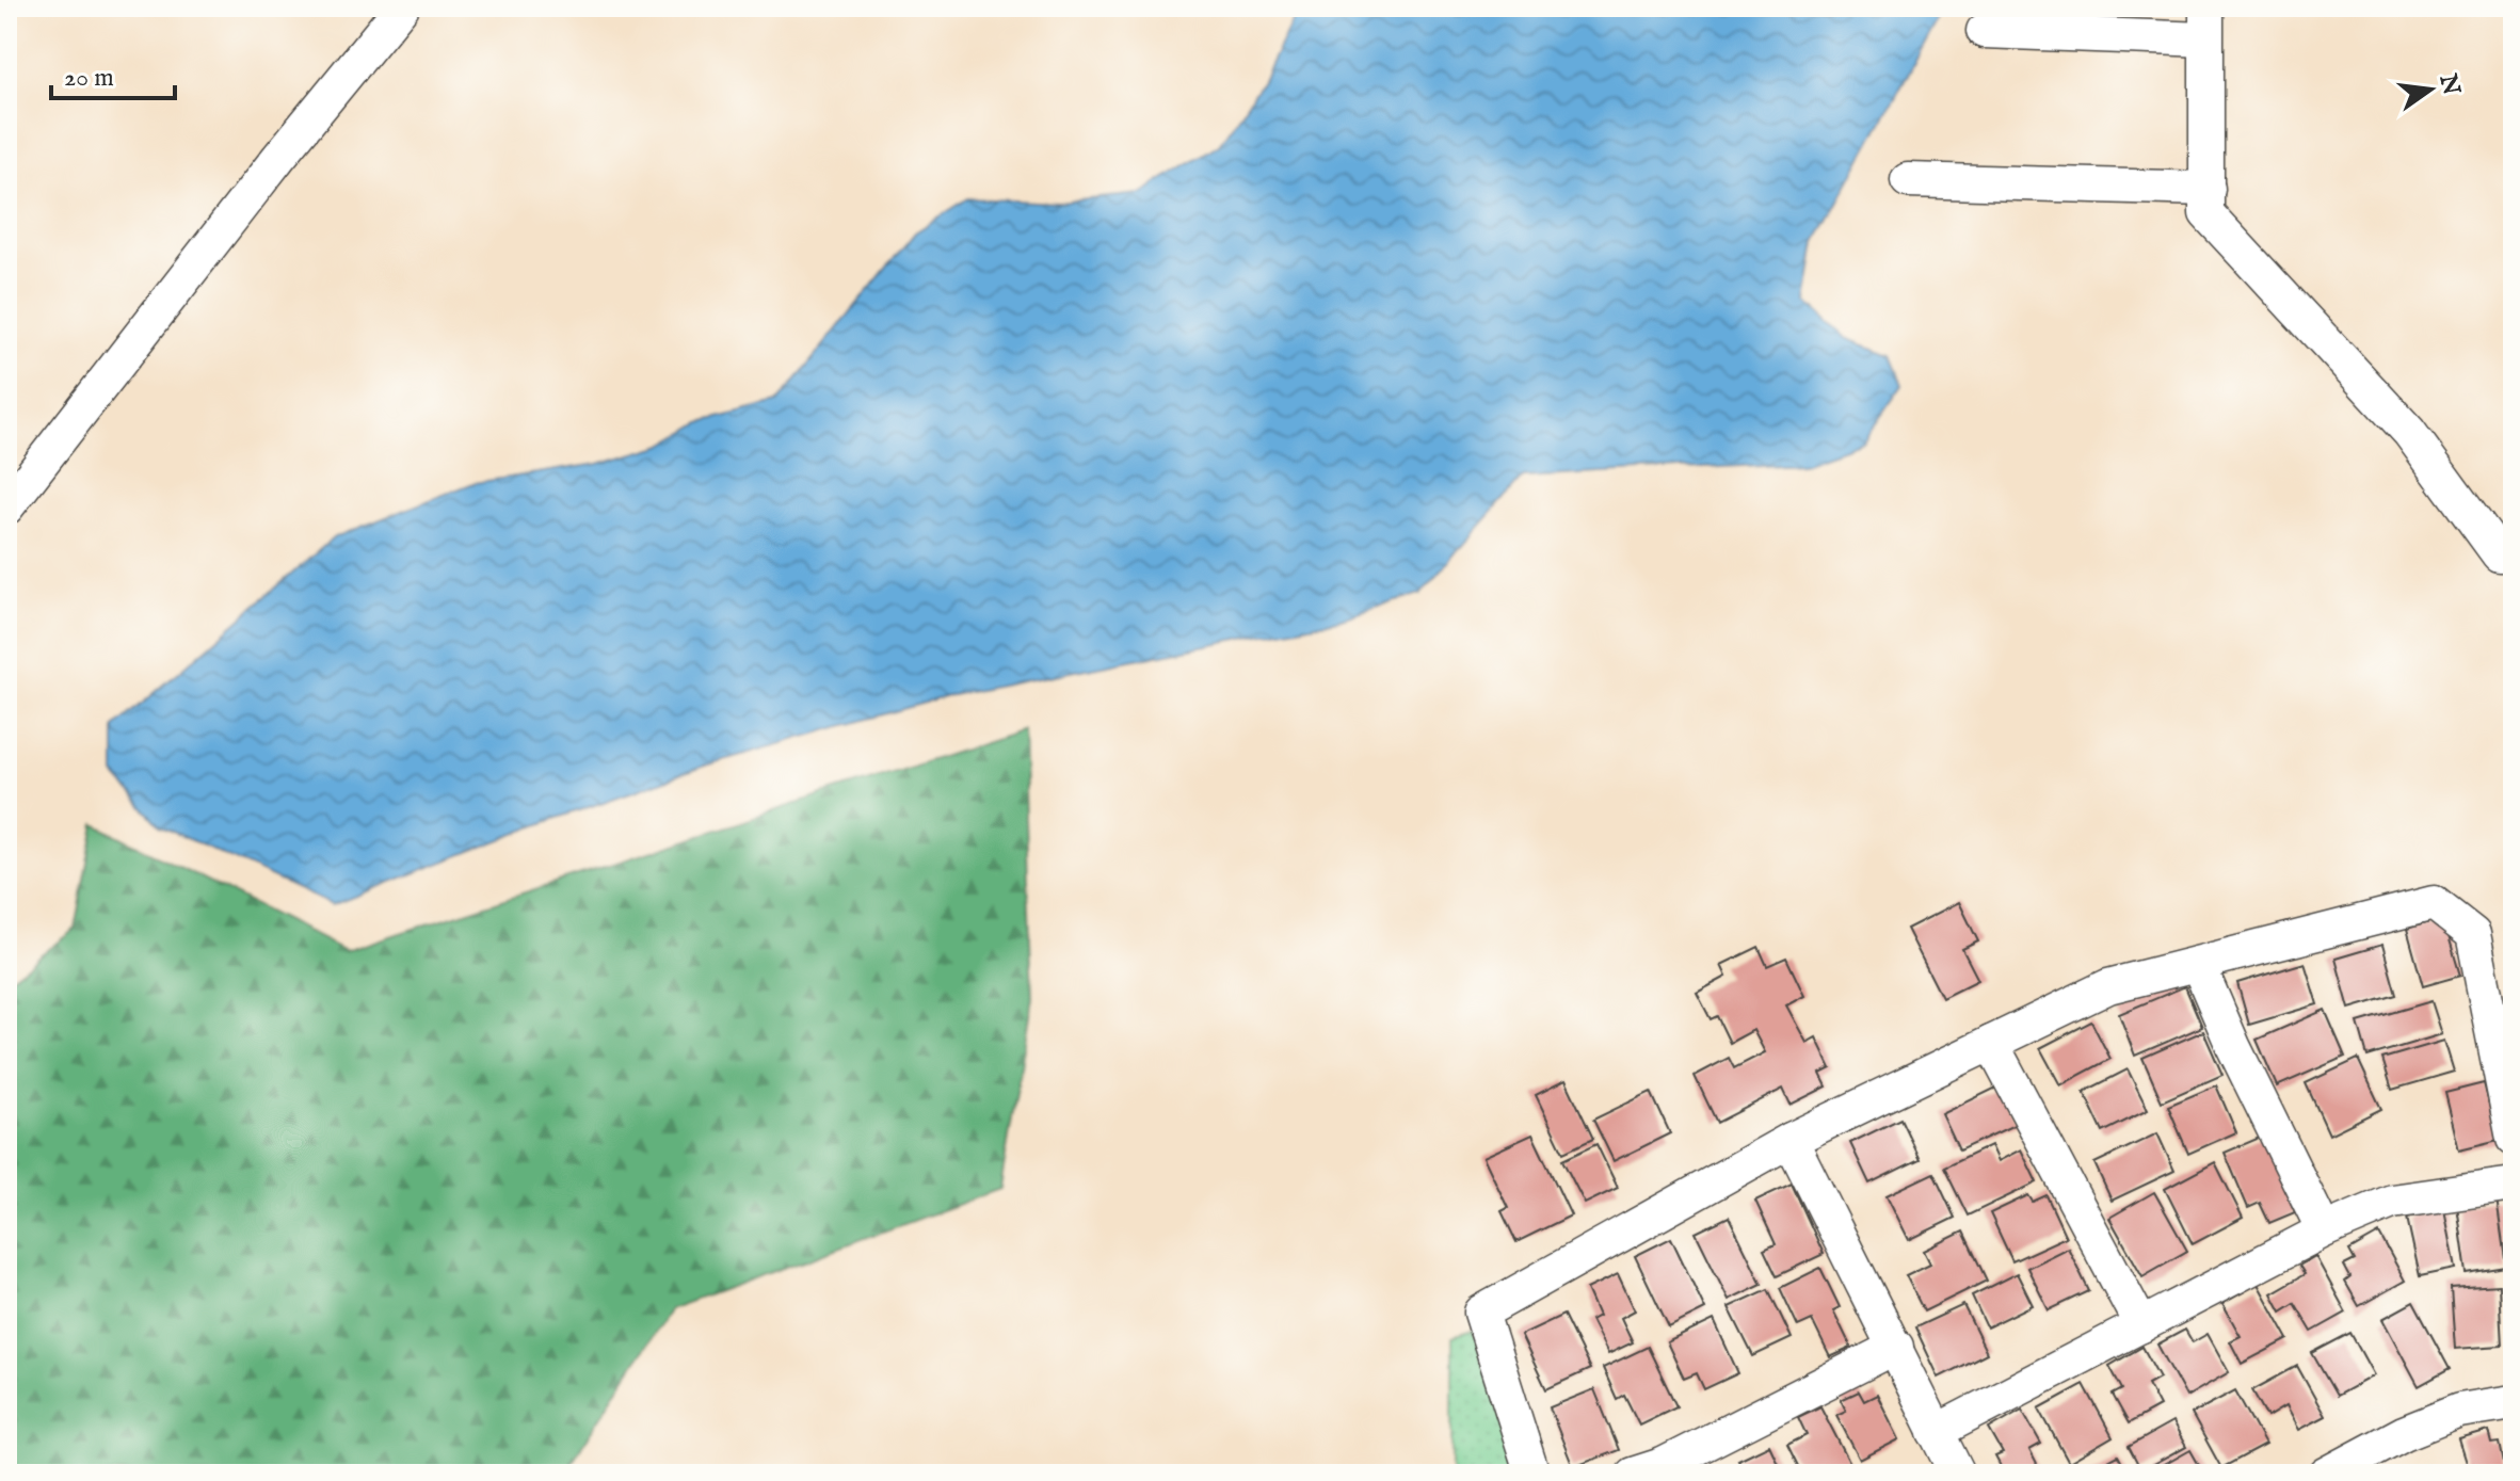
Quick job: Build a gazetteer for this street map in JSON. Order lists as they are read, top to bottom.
{
  "scale_bar": "20 m",
  "north": "right"
}
